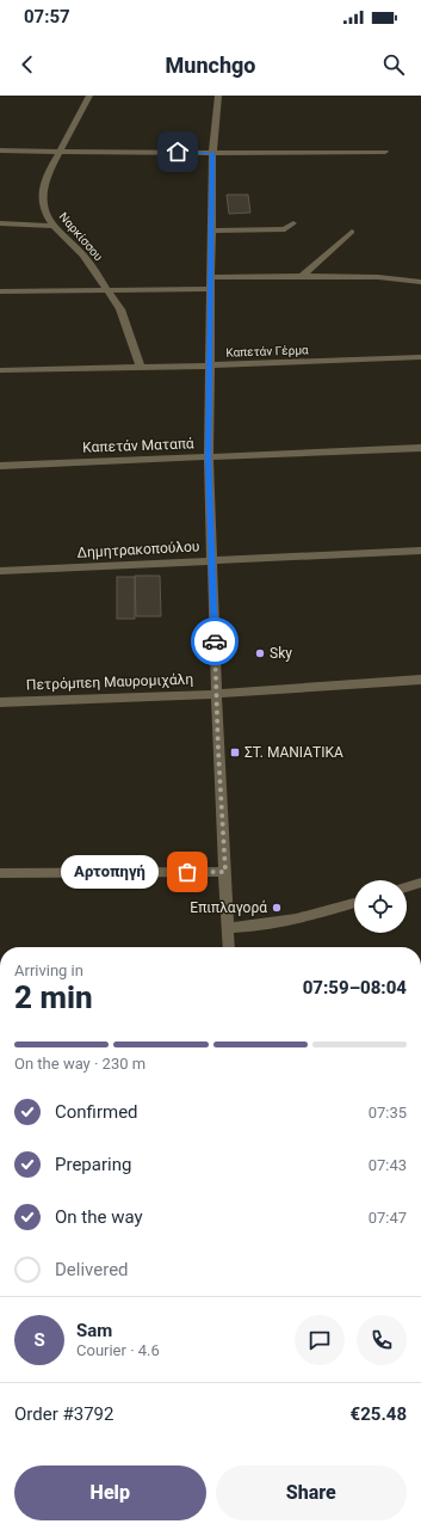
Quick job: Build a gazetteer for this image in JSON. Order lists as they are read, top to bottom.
{
  "streets": {
    "street": [
      "Ναρκίσσου",
      "Καπετάν Γέρμα",
      "Καπετάν Ματαπά",
      "Δημητρακοπούλου",
      "Πετρόμπεη Μαυρομιχάλη"
    ]
  },
  "crossings": [
    ["Ναρκίσσου", "Καπετάν Γέρμα"]
  ],
  "places": {
    "other": ["Sky", "Αρτοπηγή", "Επιπλαγορά"],
    "transit": ["ΣΤ. ΜΑΝΙΑΤΙΚΑ"]
  },
  "page": {
    "status": "07:57",
    "header": "Munchgo",
    "bubble": "Αρτοπηγή",
    "heading": ["2 min", "Arriving in", "07:59–08:04"],
    "panel": [
      "Sam",
      "Courier · 4.6",
      "Order #3792",
      "€25.48"
    ],
    "bar": "On the way · 230 m",
    "list": [
      ["Confirmed", "07:35"],
      ["Preparing", "07:43"],
      ["On the way", "07:47"],
      "Delivered"
    ],
    "round": "S",
    "buttons": ["Help", "Share"]
  }
}
